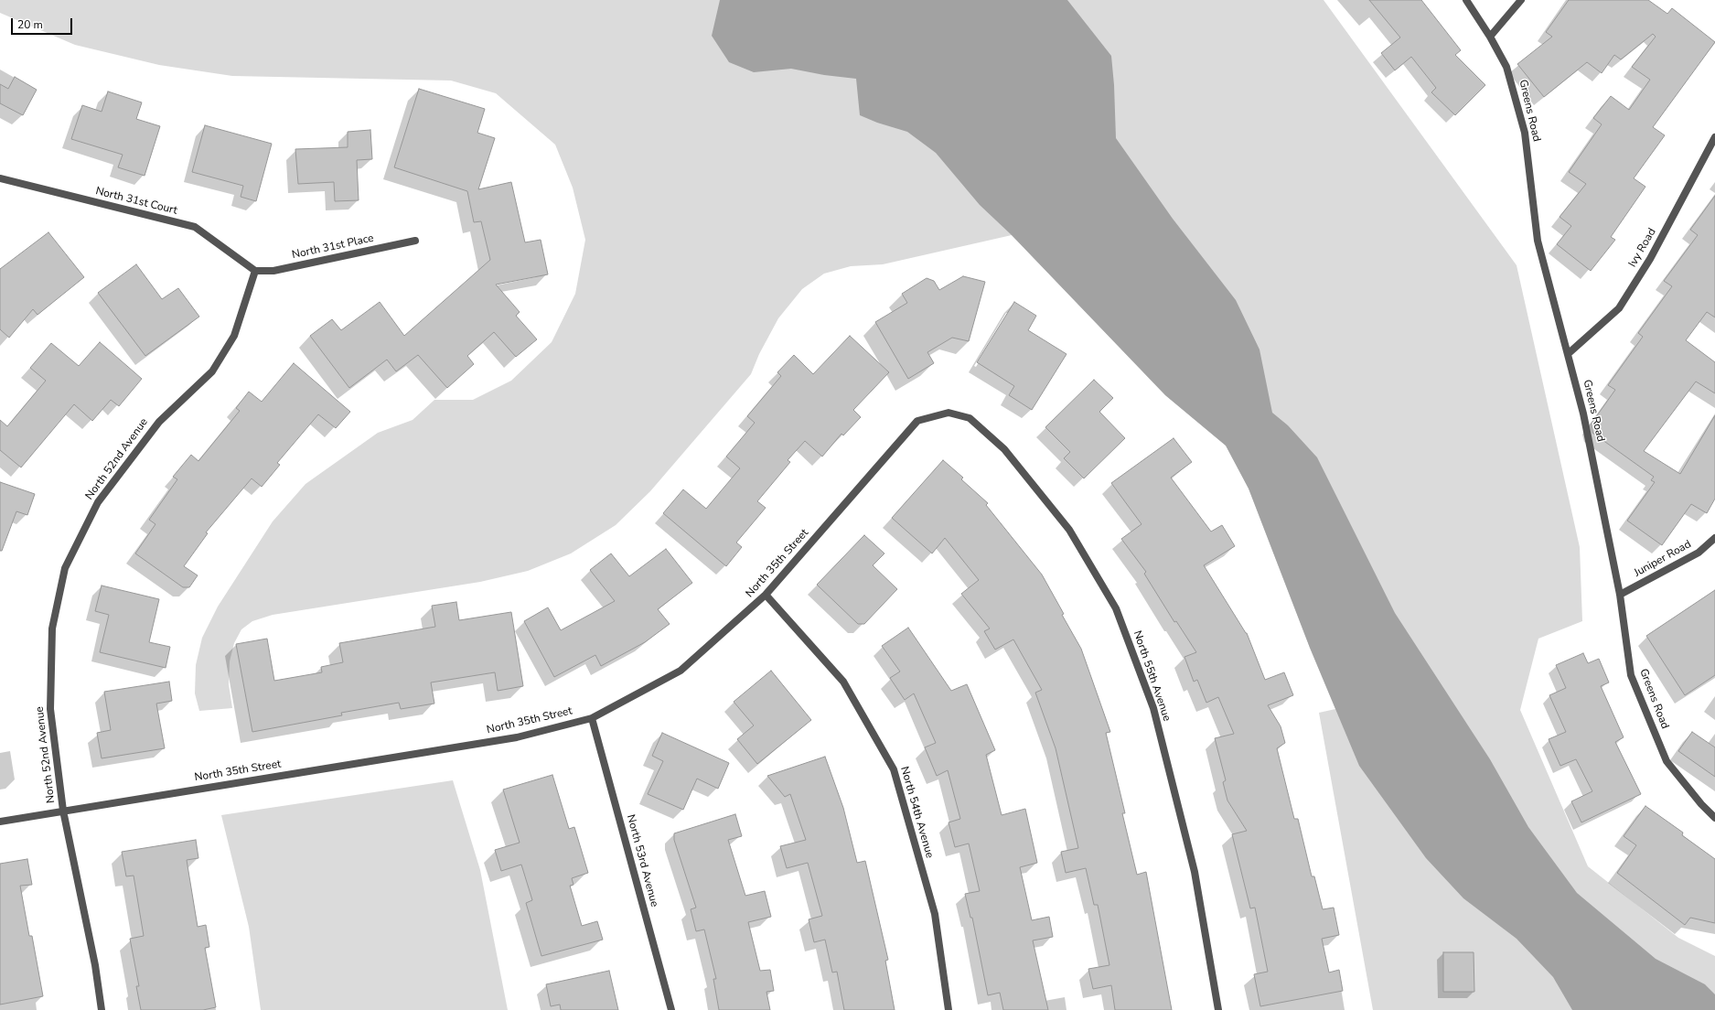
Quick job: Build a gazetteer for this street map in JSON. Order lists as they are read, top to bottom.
{
  "streets": {
    "street": [
      "Greens Road",
      "North 31st Court",
      "North 31st Place",
      "Ivy Road",
      "North 52nd Avenue",
      "Juniper Road",
      "North 35th Street",
      "North 55th Avenue",
      "North 54th Avenue",
      "North 53rd Avenue"
    ]
  },
  "crossings": [
    ["Greens Road", "Ivy Road"],
    ["Greens Road", "Juniper Road"],
    ["North 31st Court", "North 31st Place"],
    ["North 31st Court", "North 52nd Avenue"],
    ["North 31st Place", "North 52nd Avenue"],
    ["North 52nd Avenue", "North 35th Street"],
    ["North 35th Street", "North 55th Avenue"],
    ["North 35th Street", "North 54th Avenue"],
    ["North 35th Street", "North 53rd Avenue"]
  ],
  "scale_bar": "20 m"
}
